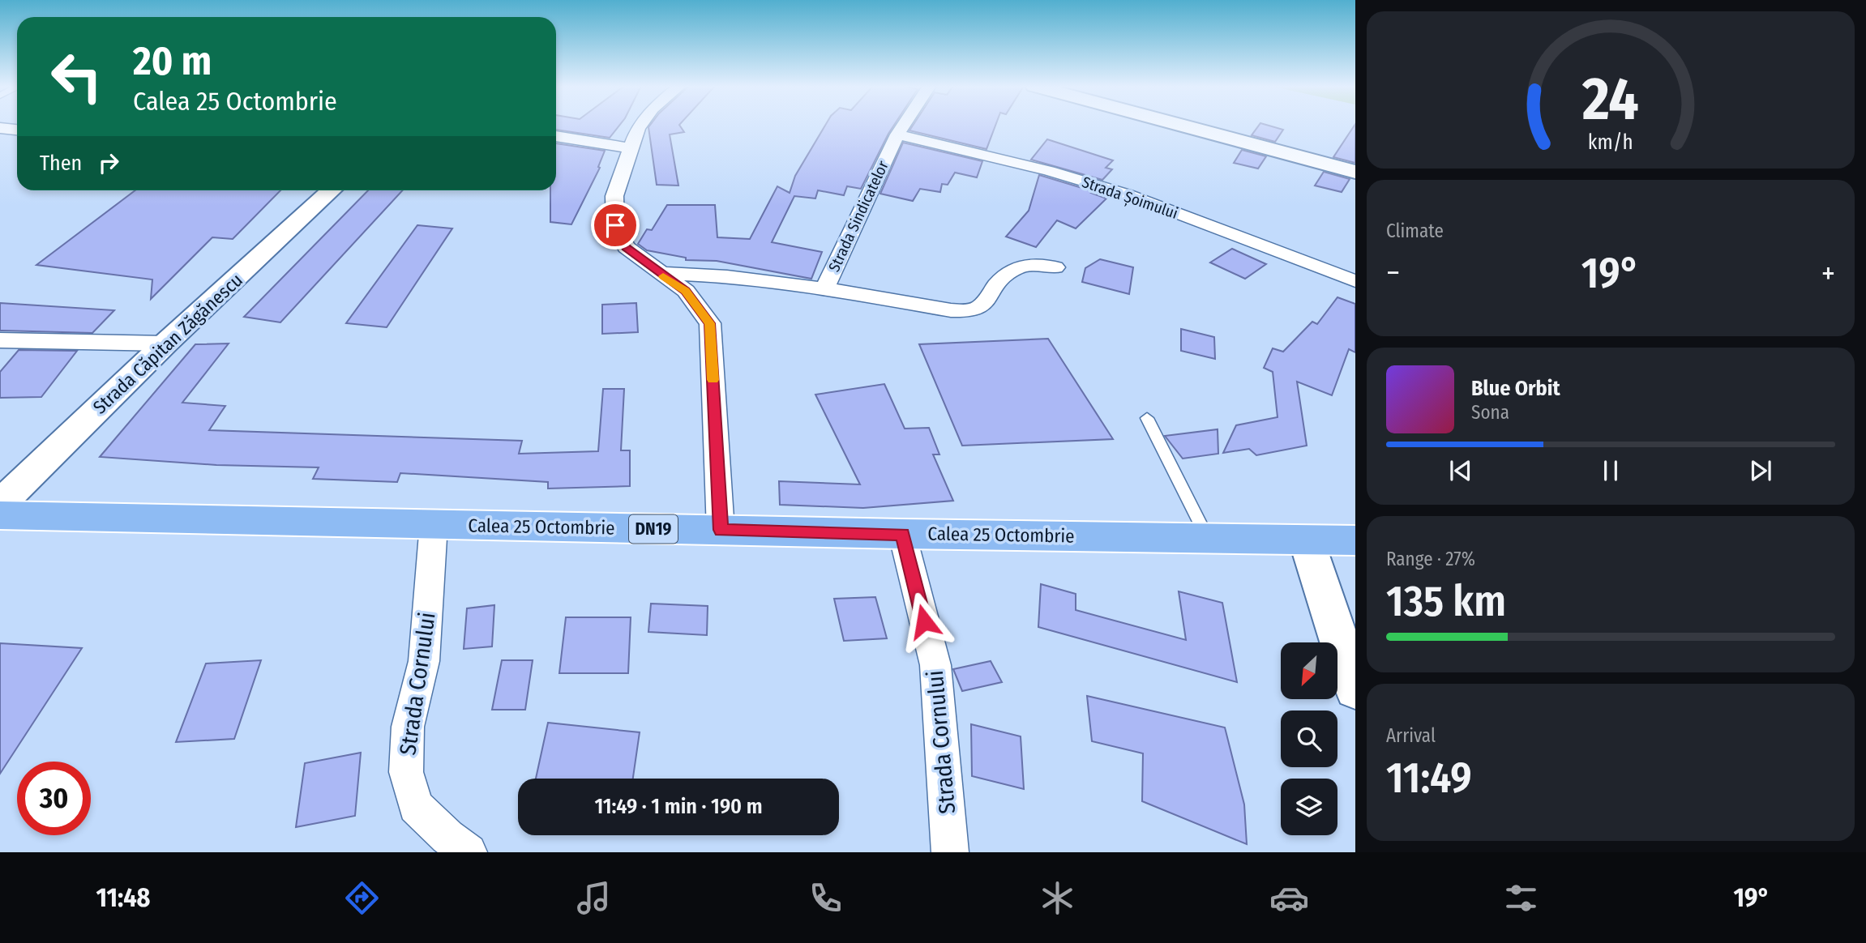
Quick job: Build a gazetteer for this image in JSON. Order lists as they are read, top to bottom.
{
  "streets": {
    "main road": ["Calea 25 Octombrie", "DN19"],
    "street": [
      "Strada Șoimului",
      "Strada Sindicatelor",
      "Strada Căpitan Zăgănescu",
      "Strada Cornului"
    ]
  },
  "crossings": [
    ["Strada Șoimului", "Strada Sindicatelor"],
    ["Calea 25 Octombrie", "Strada Cornului"]
  ],
  "north": "bottom left",
  "page": {
    "turn": ["20 m", "Calea 25 Octombrie"],
    "then": "Then",
    "tile": [
      "Climate",
      ["Range · 27%", "135 km"],
      ["Arrival", "11:49"]
    ],
    "heat": ["−", "19°", "+"],
    "song": ["Blue Orbit", "Sona"],
    "limit": "30",
    "trip": "11:49 · 1 min · 190 m",
    "tabs": ["11:48", "19°"],
    "gauge": ["24", "km/h"]
  }
}
